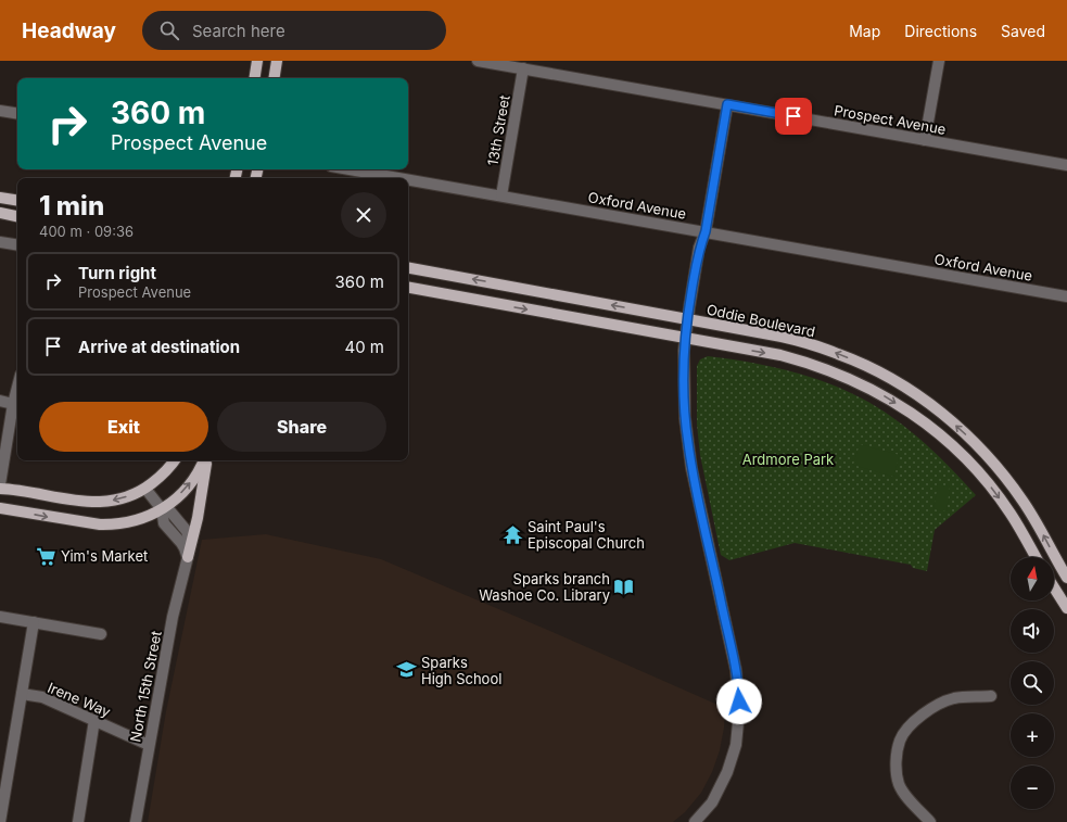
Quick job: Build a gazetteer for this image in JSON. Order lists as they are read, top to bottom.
{
  "streets": {
    "main road": ["Oddie Boulevard"],
    "street": [
      "Prospect Avenue",
      "13th Street",
      "Oxford Avenue",
      "North 15th Street",
      "Irene Way"
    ]
  },
  "crossings": [
    ["Prospect Avenue", "13th Street"],
    ["13th Street", "Oxford Avenue"],
    ["North 15th Street", "Irene Way"]
  ],
  "parks": ["Ardmore Park"],
  "places": {
    "temple": ["Saint Paul's Episcopal Church"],
    "supermarket": ["Yim's Market"],
    "library": ["Sparks branch Washoe Co. Library"],
    "school or university": ["Sparks High School"]
  },
  "north": "top",
  "page": {
    "header": "Headway",
    "search": "Search here",
    "nav": ["Map", "Directions", "Saved"],
    "turn": ["360 m", "Prospect Avenue"],
    "heading": ["1 min", "400 m · 09:36"],
    "list": [
      {
        "name": "Turn right",
        "note": "Prospect Avenue",
        "value": "360 m"
      },
      {
        "name": "Arrive at destination",
        "value": "40 m"
      }
    ],
    "buttons": ["Exit", "Share"],
    "map_buttons": ["+", "−"]
  }
}
